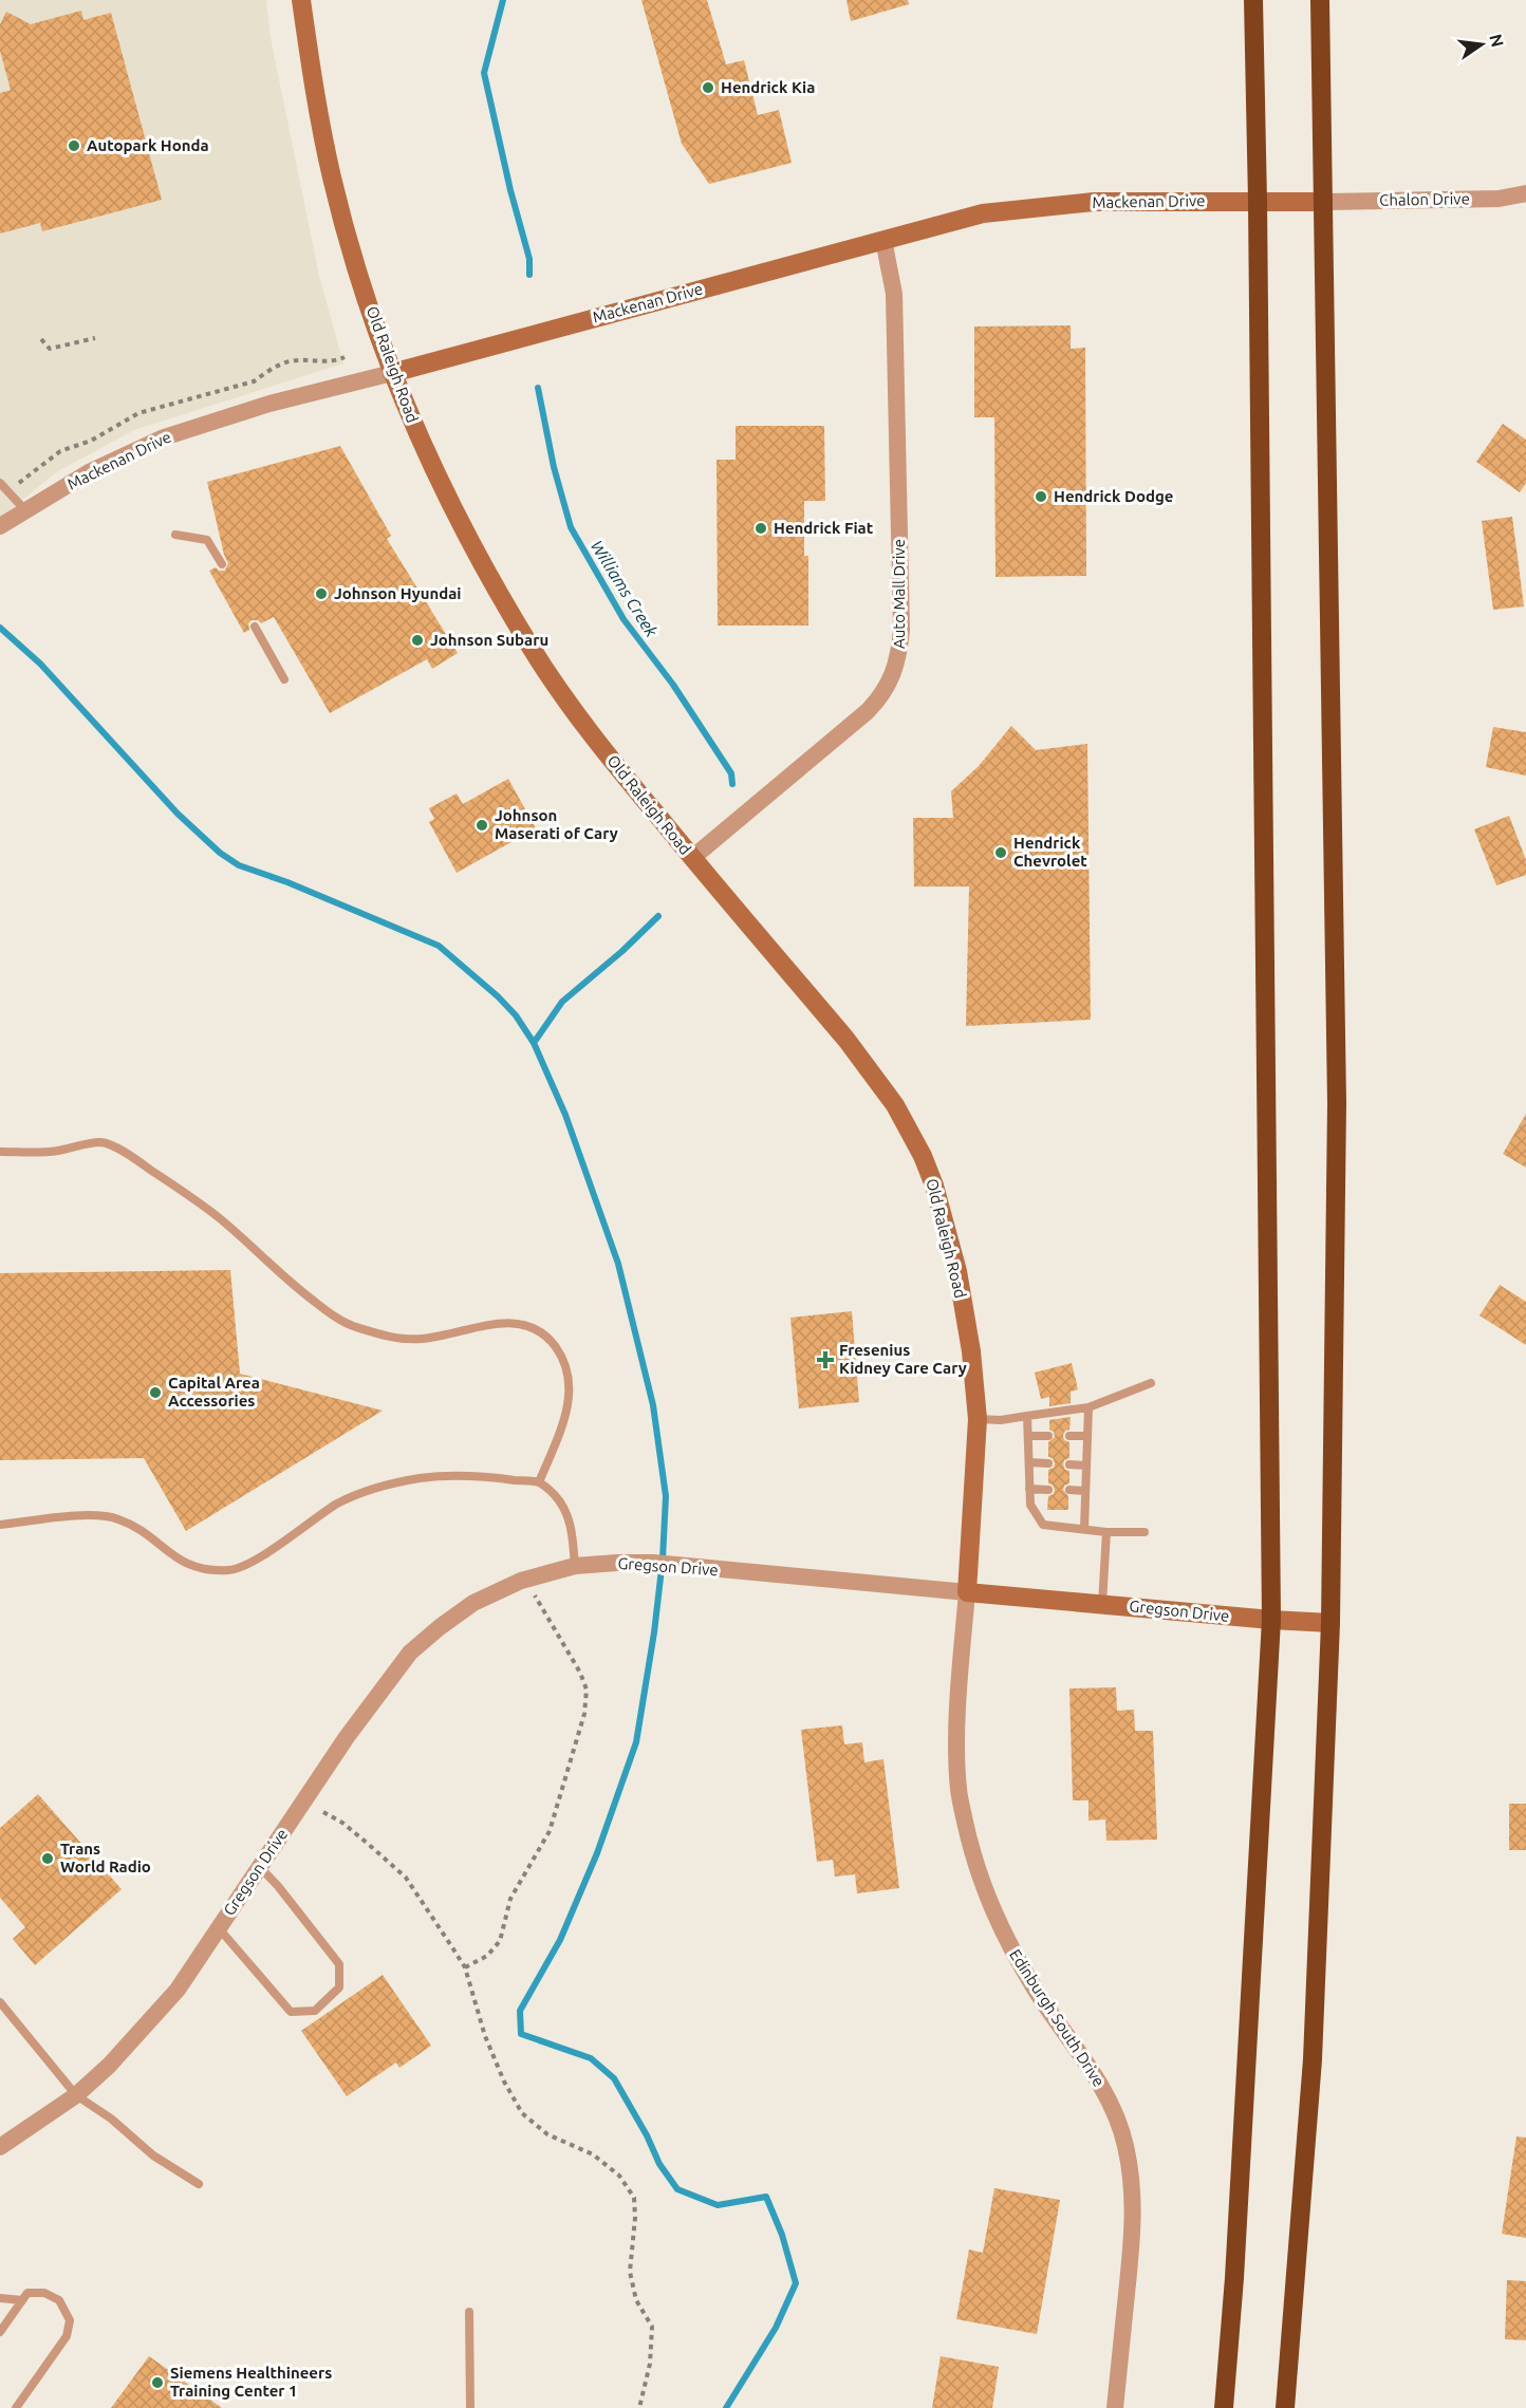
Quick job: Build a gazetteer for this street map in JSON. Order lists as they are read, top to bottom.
{
  "streets": {
    "street": [
      "Chalon Drive",
      "Mackenan Drive",
      "Old Raleigh Road",
      "Auto Mall Drive",
      "Gregson Drive",
      "Edinburgh South Drive"
    ]
  },
  "crossings": [
    ["Chalon Drive", "Mackenan Drive"],
    ["Mackenan Drive", "Old Raleigh Road"],
    ["Mackenan Drive", "Auto Mall Drive"],
    ["Old Raleigh Road", "Auto Mall Drive"],
    ["Old Raleigh Road", "Gregson Drive"],
    ["Old Raleigh Road", "Edinburgh South Drive"],
    ["Gregson Drive", "Edinburgh South Drive"]
  ],
  "water": ["Williams Creek"],
  "places": {
    "other": [
      "Hendrick Kia",
      "Autopark Honda",
      "Hendrick Dodge",
      "Hendrick Fiat",
      "Johnson Hyundai",
      "Johnson Subaru",
      "Johnson Maserati of Cary",
      "Hendrick Chevrolet",
      "Capital Area Accessories",
      "Trans World Radio",
      "Siemens Healthineers Training Center 1"
    ],
    "health": ["Fresenius Kidney Care Cary"]
  },
  "north": "right"
}
